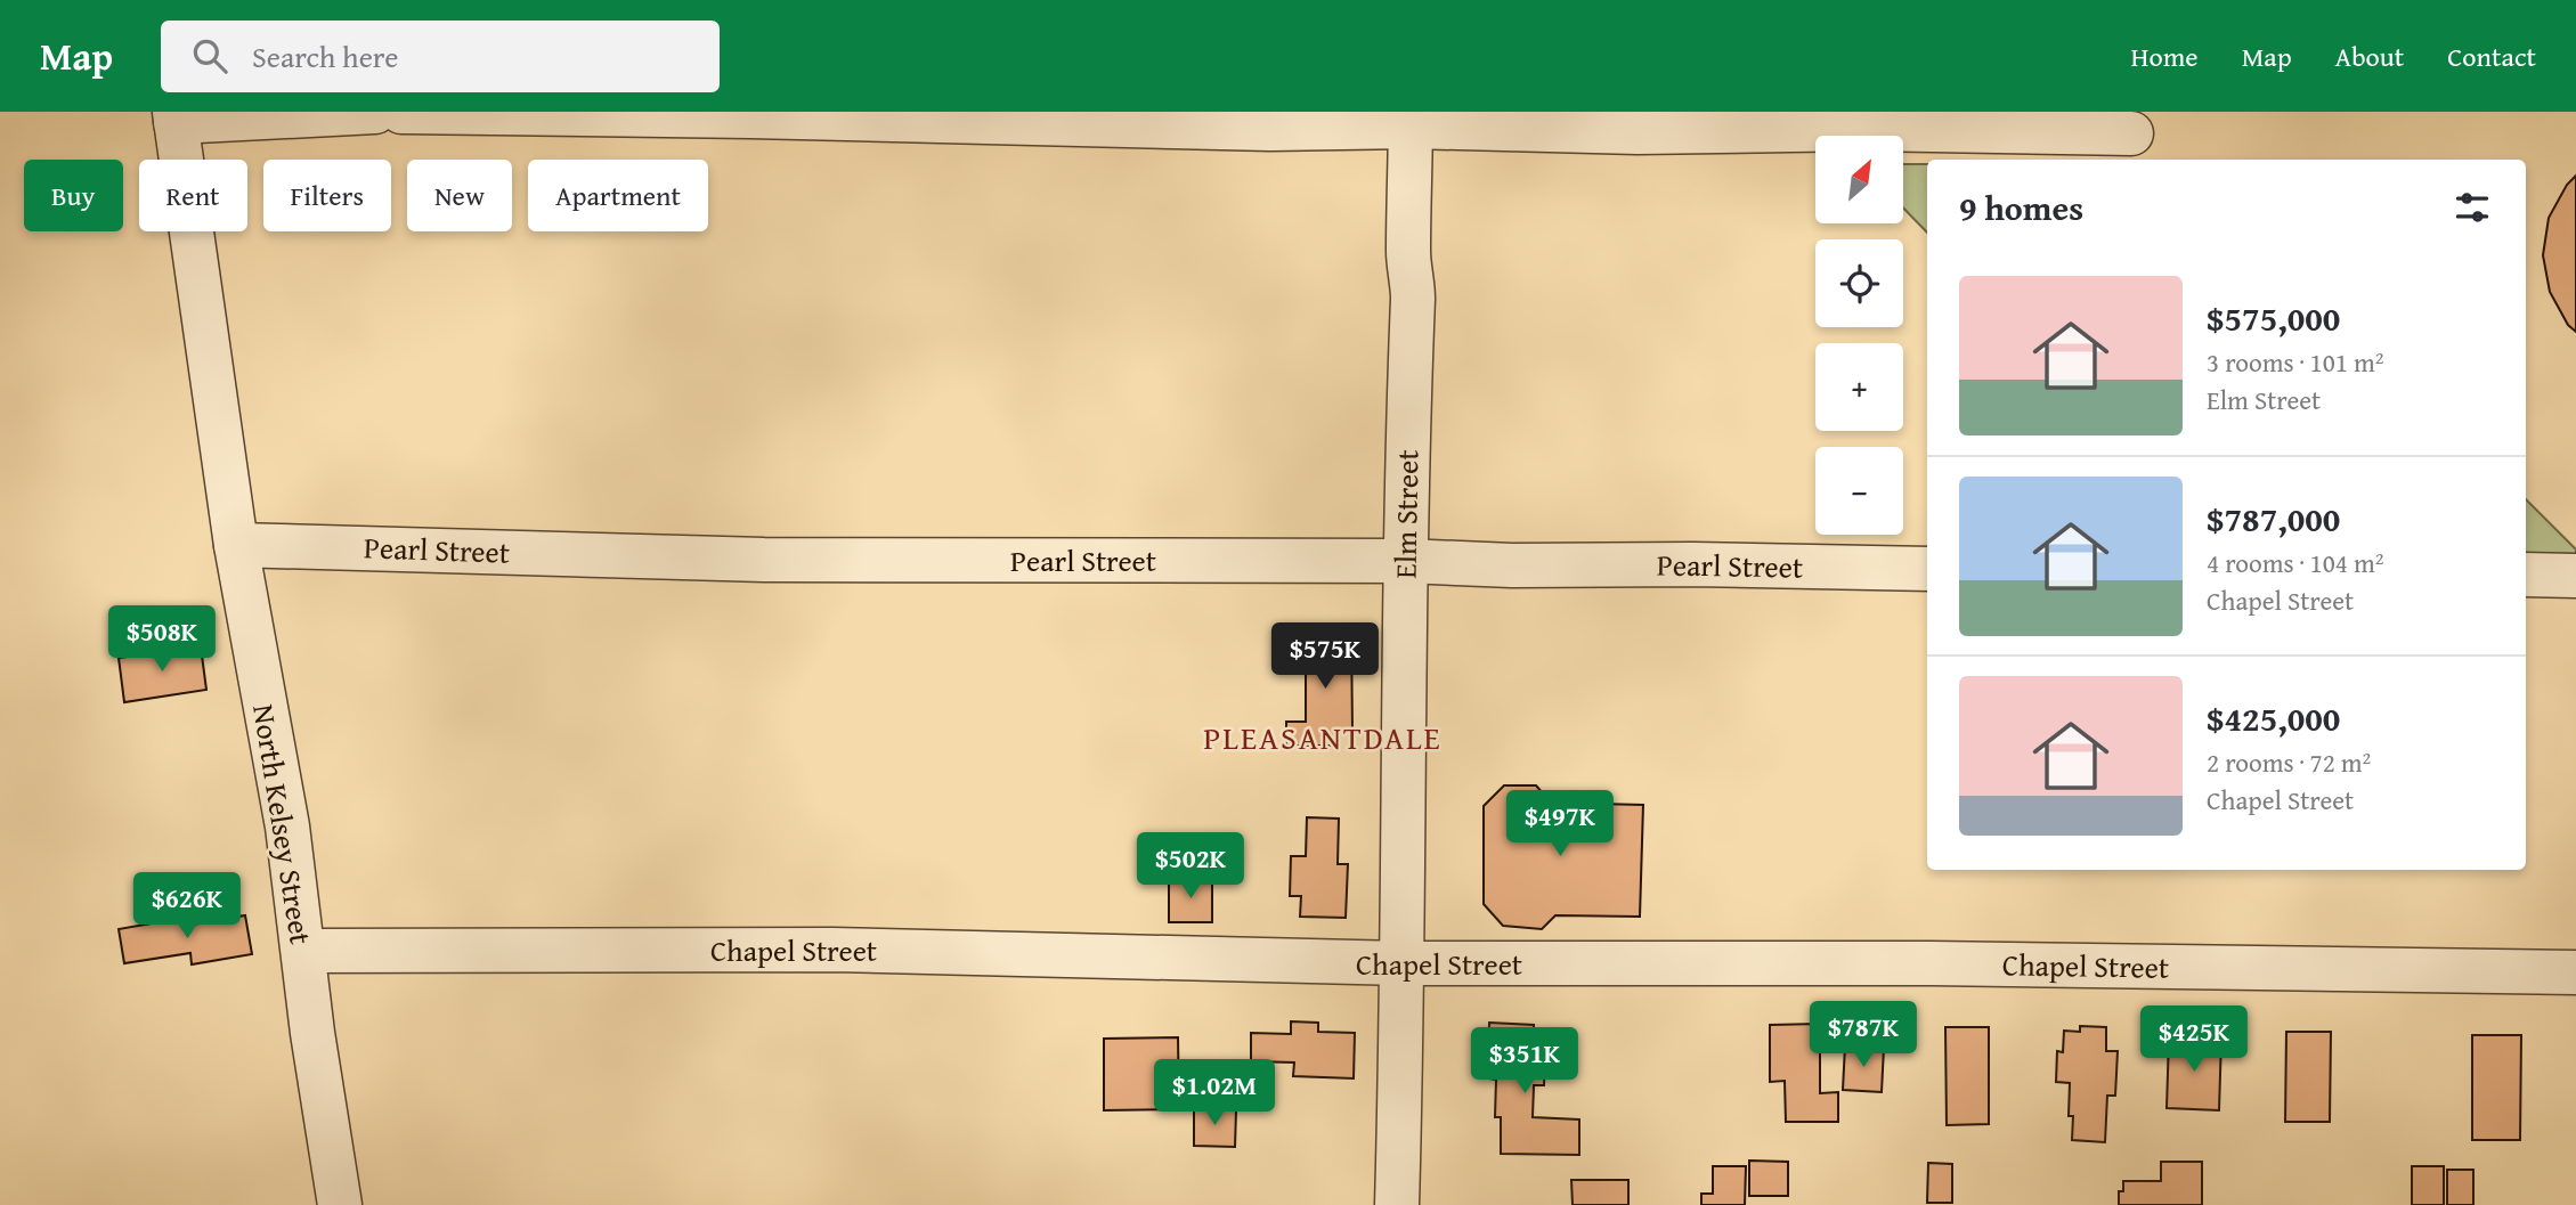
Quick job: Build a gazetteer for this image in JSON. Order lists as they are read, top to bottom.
{
  "streets": {
    "street": [
      "Elm Street",
      "Pearl Street",
      "North Kelsey Street",
      "Chapel Street"
    ]
  },
  "crossings": [
    ["Elm Street", "Pearl Street"],
    ["Elm Street", "Chapel Street"],
    ["Pearl Street", "North Kelsey Street"],
    ["North Kelsey Street", "Chapel Street"]
  ],
  "districts": ["PLEASANTDALE"],
  "north": "top right",
  "page": {
    "header": "Map",
    "search": "Search here",
    "nav": [
      "Home",
      "Map",
      "About",
      "Contact"
    ],
    "map_buttons": ["+", "−"],
    "chip": [
      "Buy",
      "Rent",
      "Filters",
      "New",
      "Apartment"
    ],
    "heading": "9 homes",
    "list": [
      {
        "name": "$575,000",
        "note": "3 rooms · 101 m² · Elm Street"
      },
      {
        "name": "$787,000",
        "note": "4 rooms · 104 m² · Chapel Street"
      },
      {
        "name": "$425,000",
        "note": "2 rooms · 72 m² · Chapel Street"
      }
    ],
    "price": [
      "$508K",
      "$575K",
      "$497K",
      "$502K",
      "$626K",
      "$787K",
      "$425K",
      "$351K",
      "$1.02M"
    ]
  }
}
